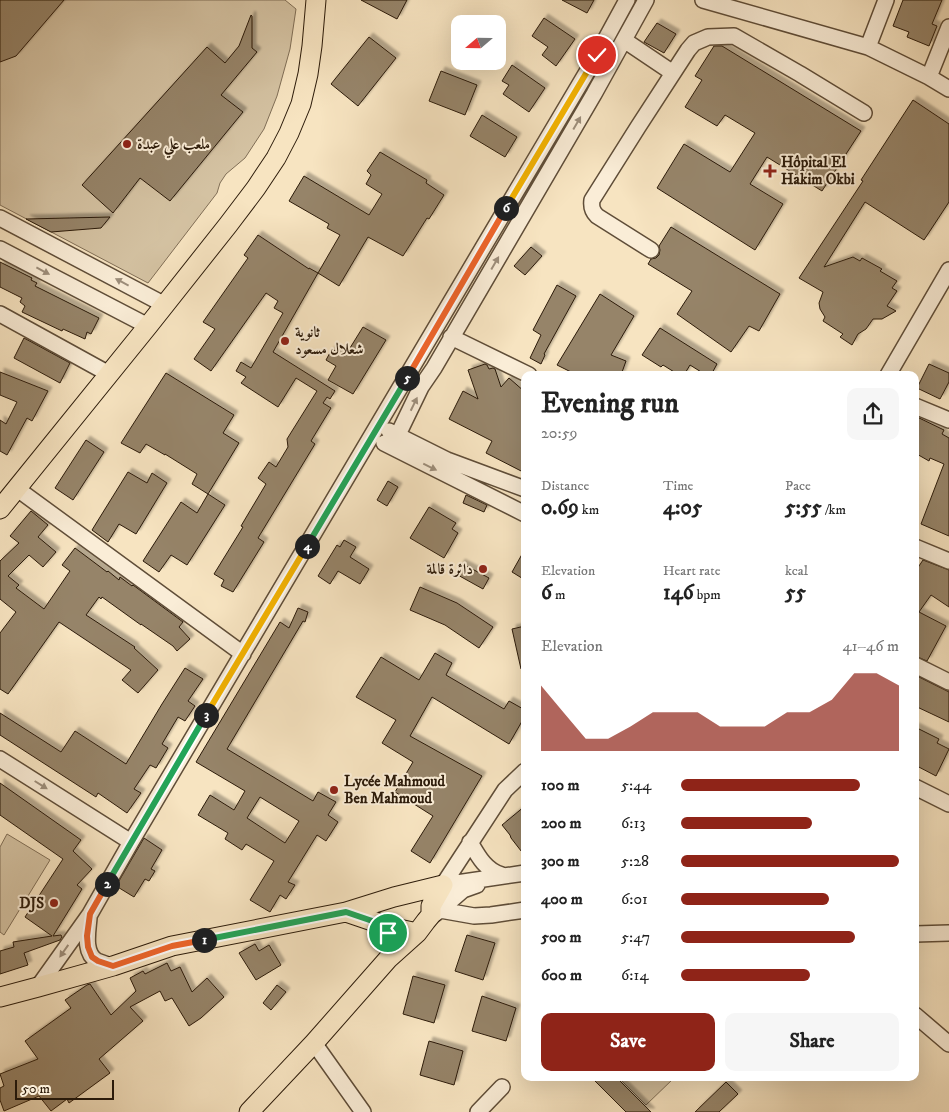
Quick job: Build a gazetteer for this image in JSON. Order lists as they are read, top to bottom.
{
  "places": {
    "other": [
      "ملعب علي عبدة",
      "ثانوية شعلال مسعود",
      "دائرة قالمة",
      "Lycée Mahmoud Ben Mahmoud",
      "DJS"
    ],
    "health": ["Hôpital El Hakim Okbi"]
  },
  "scale_bar": "50 m",
  "north": "left",
  "page": {
    "pins": [
      "6",
      "5",
      "4",
      "3",
      "2",
      "1"
    ],
    "heading": ["Evening run", "20:59"],
    "stats": [
      ["Distance", "0.69 km"],
      ["Time", "4:05"],
      ["Pace", "5:55 /km"],
      ["Elevation", "6 m"],
      ["Heart rate", "146 bpm"],
      ["kcal", "55"]
    ],
    "chart": ["Elevation", "41–46 m"],
    "list": [
      {
        "name": "100 m",
        "note": "5:44"
      },
      {
        "name": "200 m",
        "note": "6:13"
      },
      {
        "name": "300 m",
        "note": "5:28"
      },
      {
        "name": "400 m",
        "note": "6:01"
      },
      {
        "name": "500 m",
        "note": "5:47"
      },
      {
        "name": "600 m",
        "note": "6:14"
      }
    ],
    "buttons": ["Save", "Share"],
    "scale": "50 m"
  }
}
